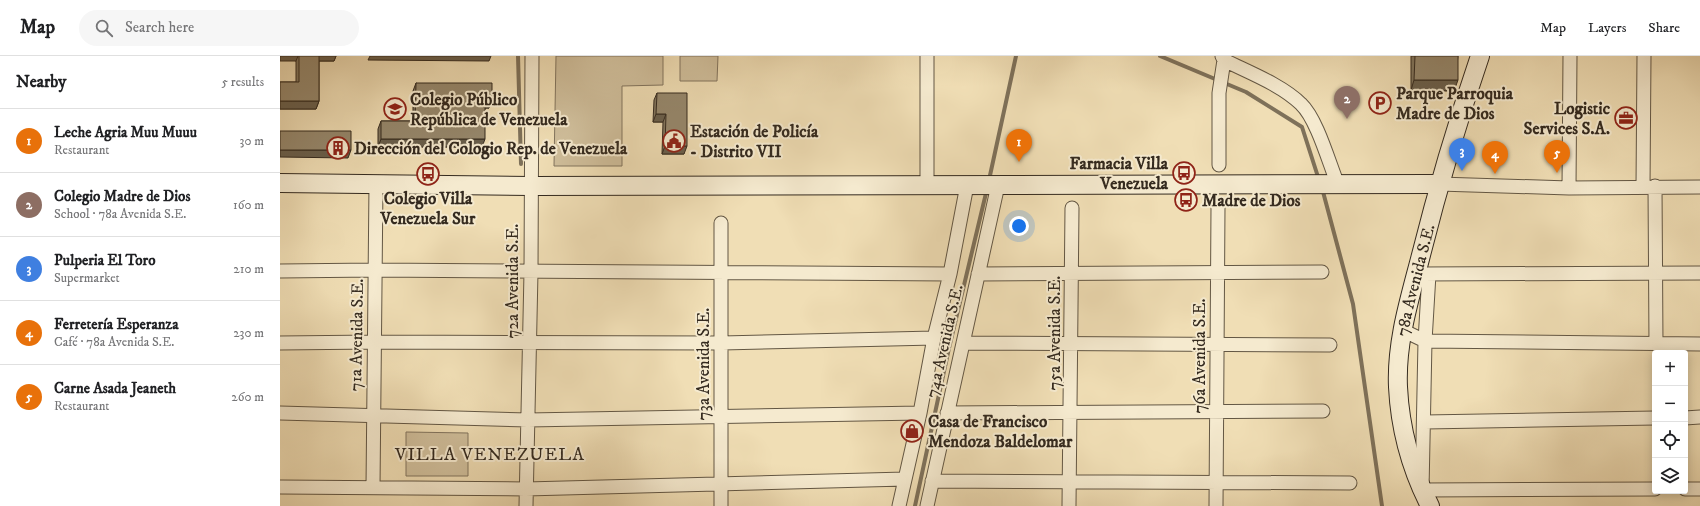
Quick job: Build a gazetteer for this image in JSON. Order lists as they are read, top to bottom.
{
  "streets": {
    "street": [
      "78a Avenida S.E.",
      "72a Avenida S.E.",
      "75a Avenida S.E.",
      "71a Avenida S.E.",
      "74a Avenida S.E.",
      "76a Avenida S.E.",
      "73a Avenida S.E."
    ]
  },
  "districts": ["VILLA VENEZUELA"],
  "places": {
    "parking": ["Parque Parroquia Madre de Dios"],
    "school or university": ["Colegio Público República de Venezuela"],
    "office": ["Logistic Services S.A."],
    "public building": ["Estación de Policía - Distrito VII"],
    "building": ["Dirección del Cologio Rep. de Venezuela"],
    "bus stop": ["Farmacia Villa Venezuela", "Colegio Villa Venezuela Sur", "Madre de Dios"],
    "shop": ["Casa de Francisco Mendoza Baldelomar"]
  },
  "page": {
    "header": "Map",
    "search": "Search here",
    "nav": ["Map", "Layers", "Share"],
    "heading": ["Nearby", "5 results"],
    "pins": [
      "2",
      "1",
      "3",
      "5",
      "4"
    ],
    "list": [
      {
        "mark": "1",
        "name": "Leche Agria Muu Muuu",
        "note": "Restaurant",
        "value": "30 m"
      },
      {
        "mark": "2",
        "name": "Colegio Madre de Dios",
        "note": "School · 78a Avenida S.E.",
        "value": "160 m"
      },
      {
        "mark": "3",
        "name": "Pulperia El Toro",
        "note": "Supermarket",
        "value": "210 m"
      },
      {
        "mark": "4",
        "name": "Ferretería Esperanza",
        "note": "Café · 78a Avenida S.E.",
        "value": "230 m"
      },
      {
        "mark": "5",
        "name": "Carne Asada Jeaneth",
        "note": "Restaurant",
        "value": "260 m"
      }
    ],
    "map_buttons": ["+", "−"]
  }
}
